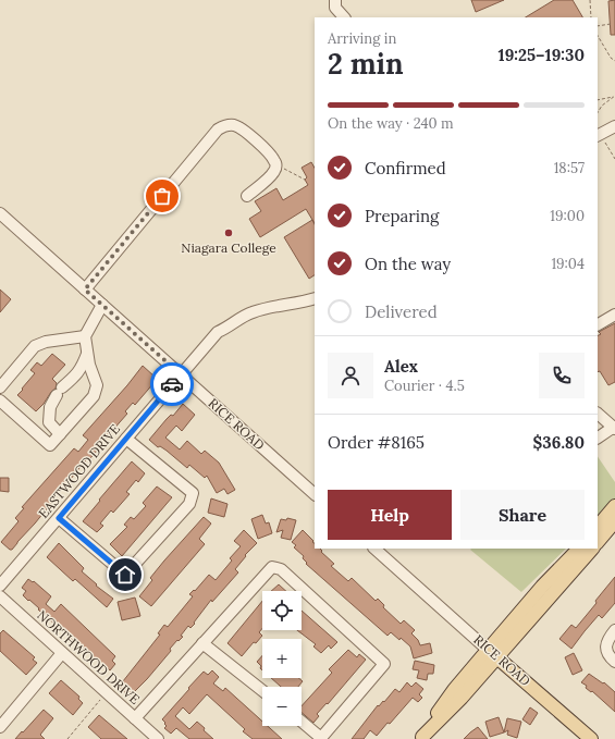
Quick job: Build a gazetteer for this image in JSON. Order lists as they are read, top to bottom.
{
  "streets": {
    "main road": ["RICE ROAD"],
    "street": ["EASTWOOD DRIVE", "NORTHWOOD DRIVE"]
  },
  "crossings": [
    ["RICE ROAD", "EASTWOOD DRIVE"]
  ],
  "places": ["Niagara College"],
  "page": {
    "heading": ["2 min", "Arriving in", "19:25–19:30"],
    "panel": [
      "Alex",
      "Courier · 4.5",
      "Order #8165",
      "$36.80"
    ],
    "bar": "On the way · 240 m",
    "list": [
      ["Confirmed", "18:57"],
      ["Preparing", "19:00"],
      ["On the way", "19:04"],
      "Delivered"
    ],
    "buttons": ["Help", "Share"],
    "map_buttons": ["+", "−"]
  }
}
